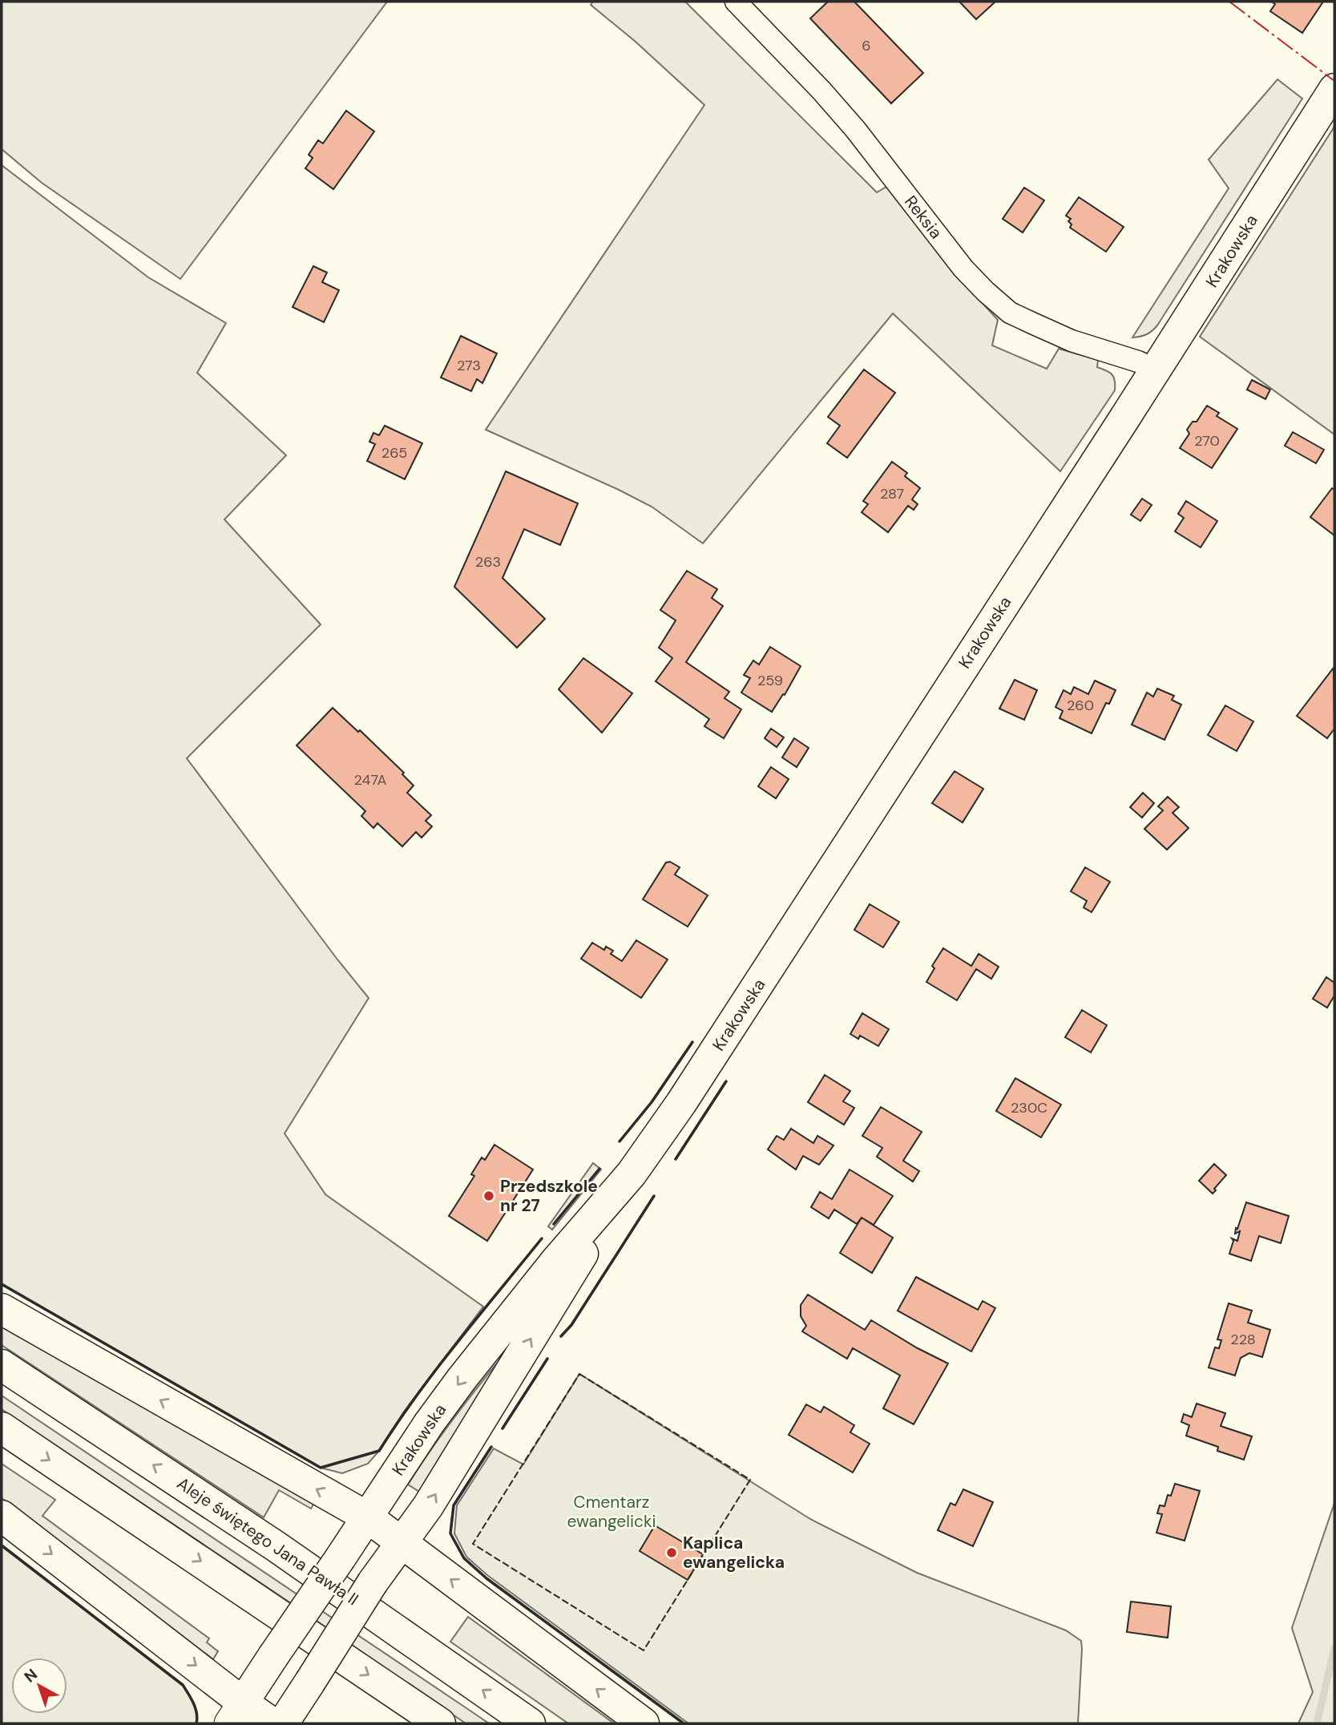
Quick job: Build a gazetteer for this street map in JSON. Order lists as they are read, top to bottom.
{
  "streets": {
    "main road": ["Krakowska", "Aleje świętego Jana Pawła II"],
    "street": ["Reksia"]
  },
  "crossings": [
    ["Reksia", "Krakowska"]
  ],
  "parks": ["Cmentarz ewangelicki"],
  "places": ["Przedszkole nr 27", "Kaplica ewangelicka"],
  "house_numbers": [
    "6",
    "273",
    "270",
    "265",
    "287",
    "263",
    "259",
    "260",
    "247A",
    "230C",
    "228"
  ],
  "north": "top left"
}
